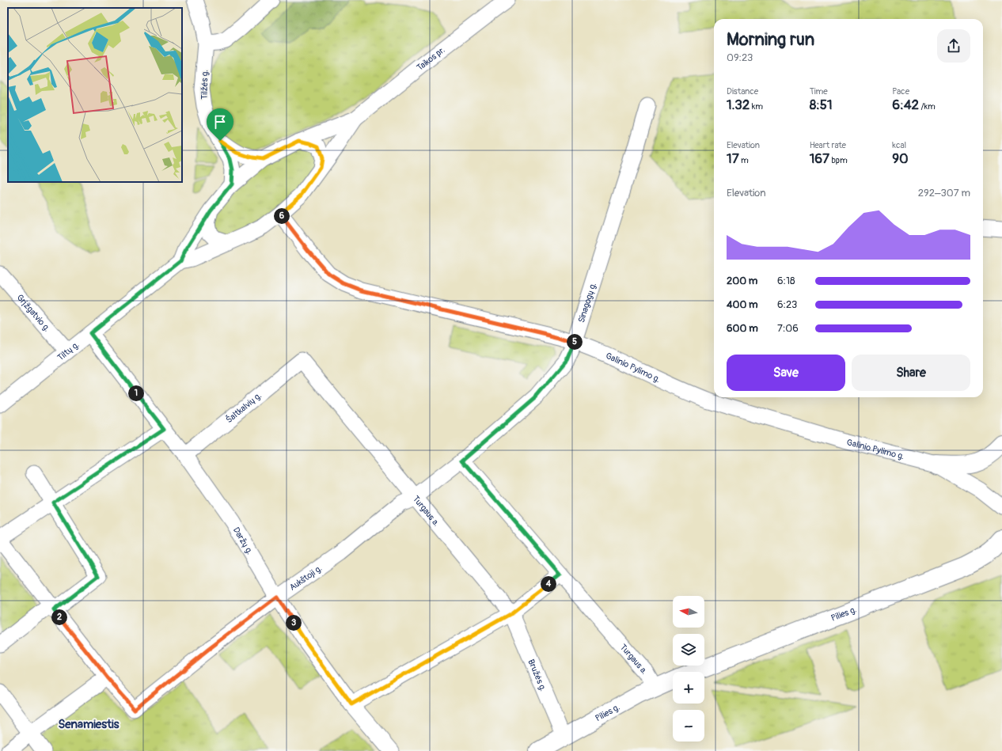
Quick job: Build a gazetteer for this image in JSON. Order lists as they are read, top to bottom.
{
  "streets": {
    "main road": ["Pilies g."],
    "street": [
      "Taikos pr.",
      "Tilžės g.",
      "Sinagogų g.",
      "Grįžgatvio g.",
      "Tiltų g.",
      "Galinio Pylimo g.",
      "Šaltkalvių g.",
      "Turgaus a.",
      "Daržų g.",
      "Aukštoji g.",
      "Bružės g."
    ]
  },
  "crossings": [
    ["Taikos pr.", "Tilžės g."],
    ["Taikos pr.", "Tiltų g."],
    ["Taikos pr.", "Galinio Pylimo g."],
    ["Tilžės g.", "Tiltų g."],
    ["Sinagogų g.", "Galinio Pylimo g."],
    ["Sinagogų g.", "Turgaus a."],
    ["Sinagogų g.", "Aukštoji g."],
    ["Grįžgatvio g.", "Tiltų g."],
    ["Tiltų g.", "Galinio Pylimo g."],
    ["Tiltų g.", "Daržų g."],
    ["Šaltkalvių g.", "Turgaus a."],
    ["Šaltkalvių g.", "Daržų g."],
    ["Turgaus a.", "Pilies g."],
    ["Turgaus a.", "Bružės g."],
    ["Daržų g.", "Aukštoji g."],
    ["Pilies g.", "Bružės g."]
  ],
  "districts": ["Senamiestis"],
  "north": "left",
  "page": {
    "heading": ["Morning run", "09:23"],
    "stats": [
      ["Distance", "1.32 km"],
      ["Time", "8:51"],
      ["Pace", "6:42 /km"],
      ["Elevation", "17 m"],
      ["Heart rate", "167 bpm"],
      ["kcal", "90"]
    ],
    "chart": ["Elevation", "292–307 m"],
    "pins": [
      "6",
      "5",
      "1",
      "4",
      "2",
      "3"
    ],
    "list": [
      {
        "name": "200 m",
        "note": "6:18"
      },
      {
        "name": "400 m",
        "note": "6:23"
      },
      {
        "name": "600 m",
        "note": "7:06"
      }
    ],
    "buttons": ["Save", "Share"],
    "map_buttons": ["+", "−"]
  }
}
